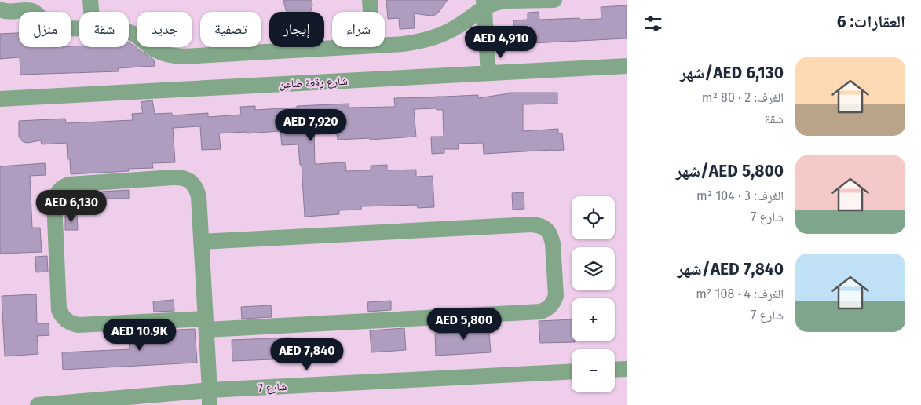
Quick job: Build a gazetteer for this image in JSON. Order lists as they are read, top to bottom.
{
  "streets": {
    "street": ["شارع رِقعة ضاعِن", "شارع 7"]
  },
  "page": {
    "heading": "العقارات: 6",
    "chip": [
      "شراء",
      "إيجار",
      "تصفية",
      "جديد",
      "شقة",
      "منزل"
    ],
    "price": [
      "AED 4,910",
      "AED 7,920",
      "AED 6,130",
      "AED 5,800",
      "AED 10.9K",
      "AED 7,840"
    ],
    "list": [
      {
        "name": "AED 6,130/شهر",
        "note": "الغرف: 2 · 80 m² · شقة"
      },
      {
        "name": "AED 5,800/شهر",
        "note": "الغرف: 3 · 104 m² · شارع 7"
      },
      {
        "name": "AED 7,840/شهر",
        "note": "الغرف: 4 · 108 m² · شارع 7"
      }
    ],
    "map_buttons": ["+", "−"]
  }
}
